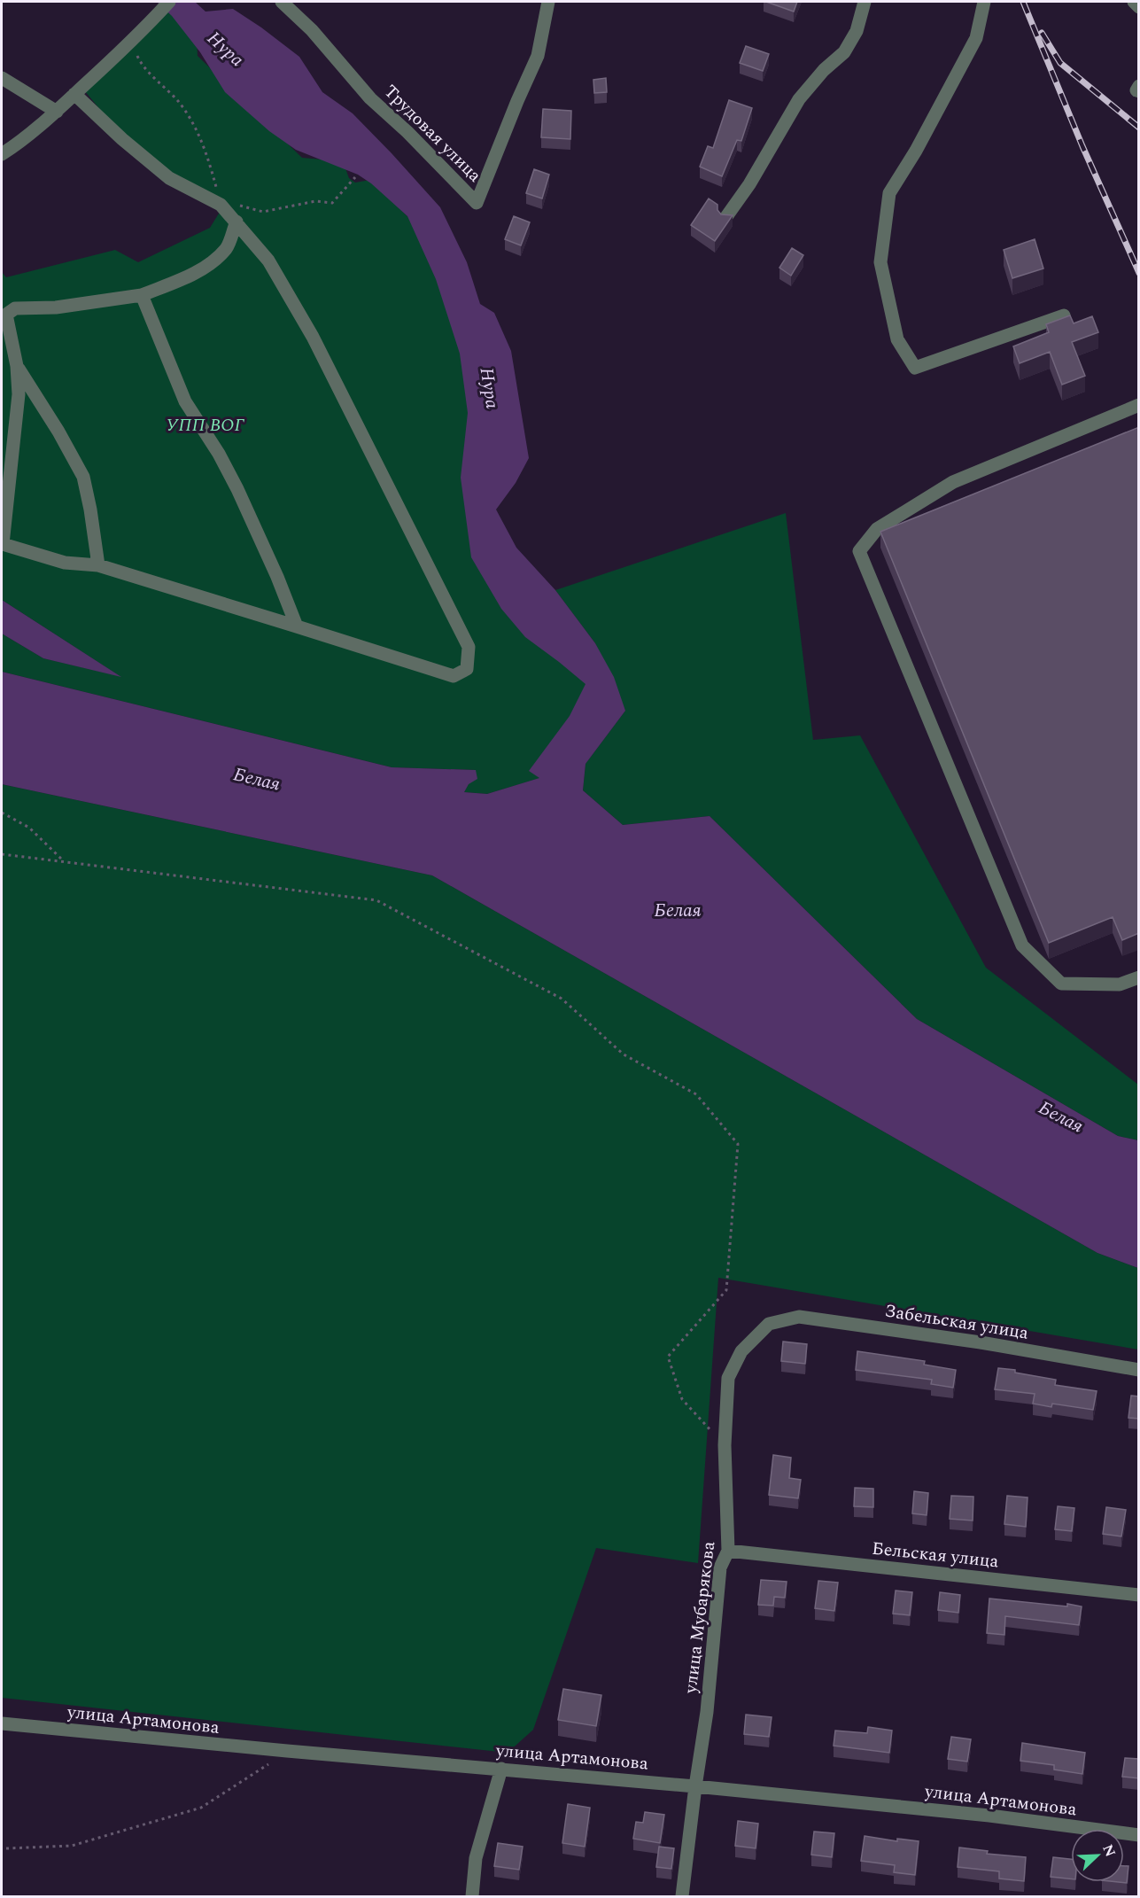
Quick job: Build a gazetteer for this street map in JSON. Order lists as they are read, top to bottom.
{
  "streets": {
    "street": [
      "Трудовая улица",
      "Забельская улица",
      "Бельская улица",
      "улица Мубарякова",
      "улица Артамонова"
    ]
  },
  "crossings": [
    ["Забельская улица", "улица Мубарякова"],
    ["Бельская улица", "улица Мубарякова"],
    ["улица Мубарякова", "улица Артамонова"]
  ],
  "water": ["Нура", "Белая"],
  "parks": ["УПП ВОГ"],
  "north": "top right"
}
